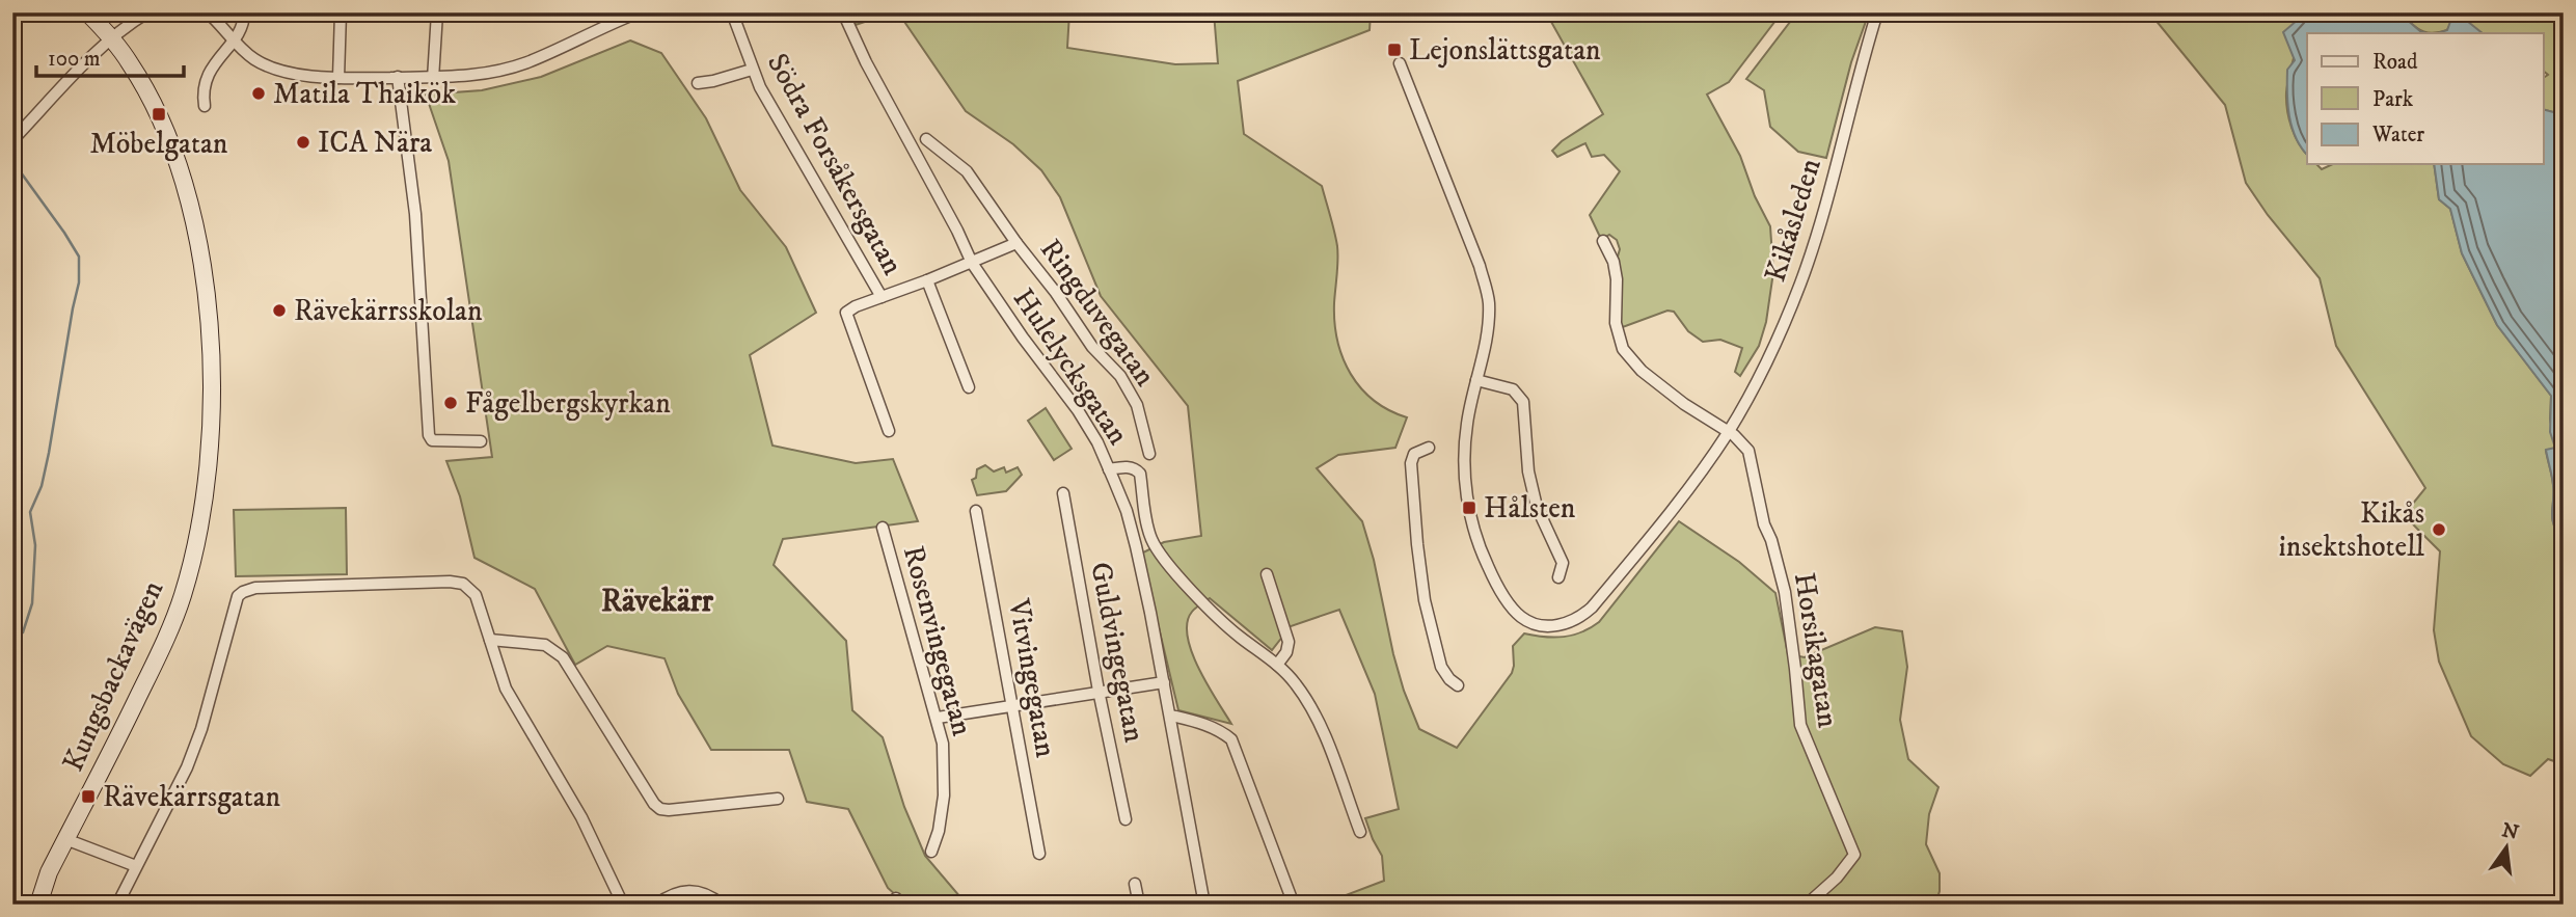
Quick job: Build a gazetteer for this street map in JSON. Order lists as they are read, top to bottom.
{
  "streets": {
    "street": [
      "Södra Forsåkersgatan",
      "Kikåsleden",
      "Ringduvegatan",
      "Hulelycksgatan",
      "Rosenvingegatan",
      "Horsikagatan",
      "Guldvingegatan",
      "Kungsbackavägen",
      "Vitvingegatan"
    ]
  },
  "crossings": [
    ["Kikåsleden", "Horsikagatan"]
  ],
  "districts": ["Rävekärr"],
  "places": {
    "transit": [
      "Lejonslättsgatan",
      "Möbelgatan",
      "Hålsten",
      "Rävekärrsgatan"
    ],
    "other": [
      "Matila Thaikök",
      "ICA Nära",
      "Rävekärrsskolan",
      "Fågelbergskyrkan",
      "Kikås insektshotell"
    ]
  },
  "legend": ["Road", "Park", "Water"],
  "scale_bar": "100 m",
  "north": "top"
}
